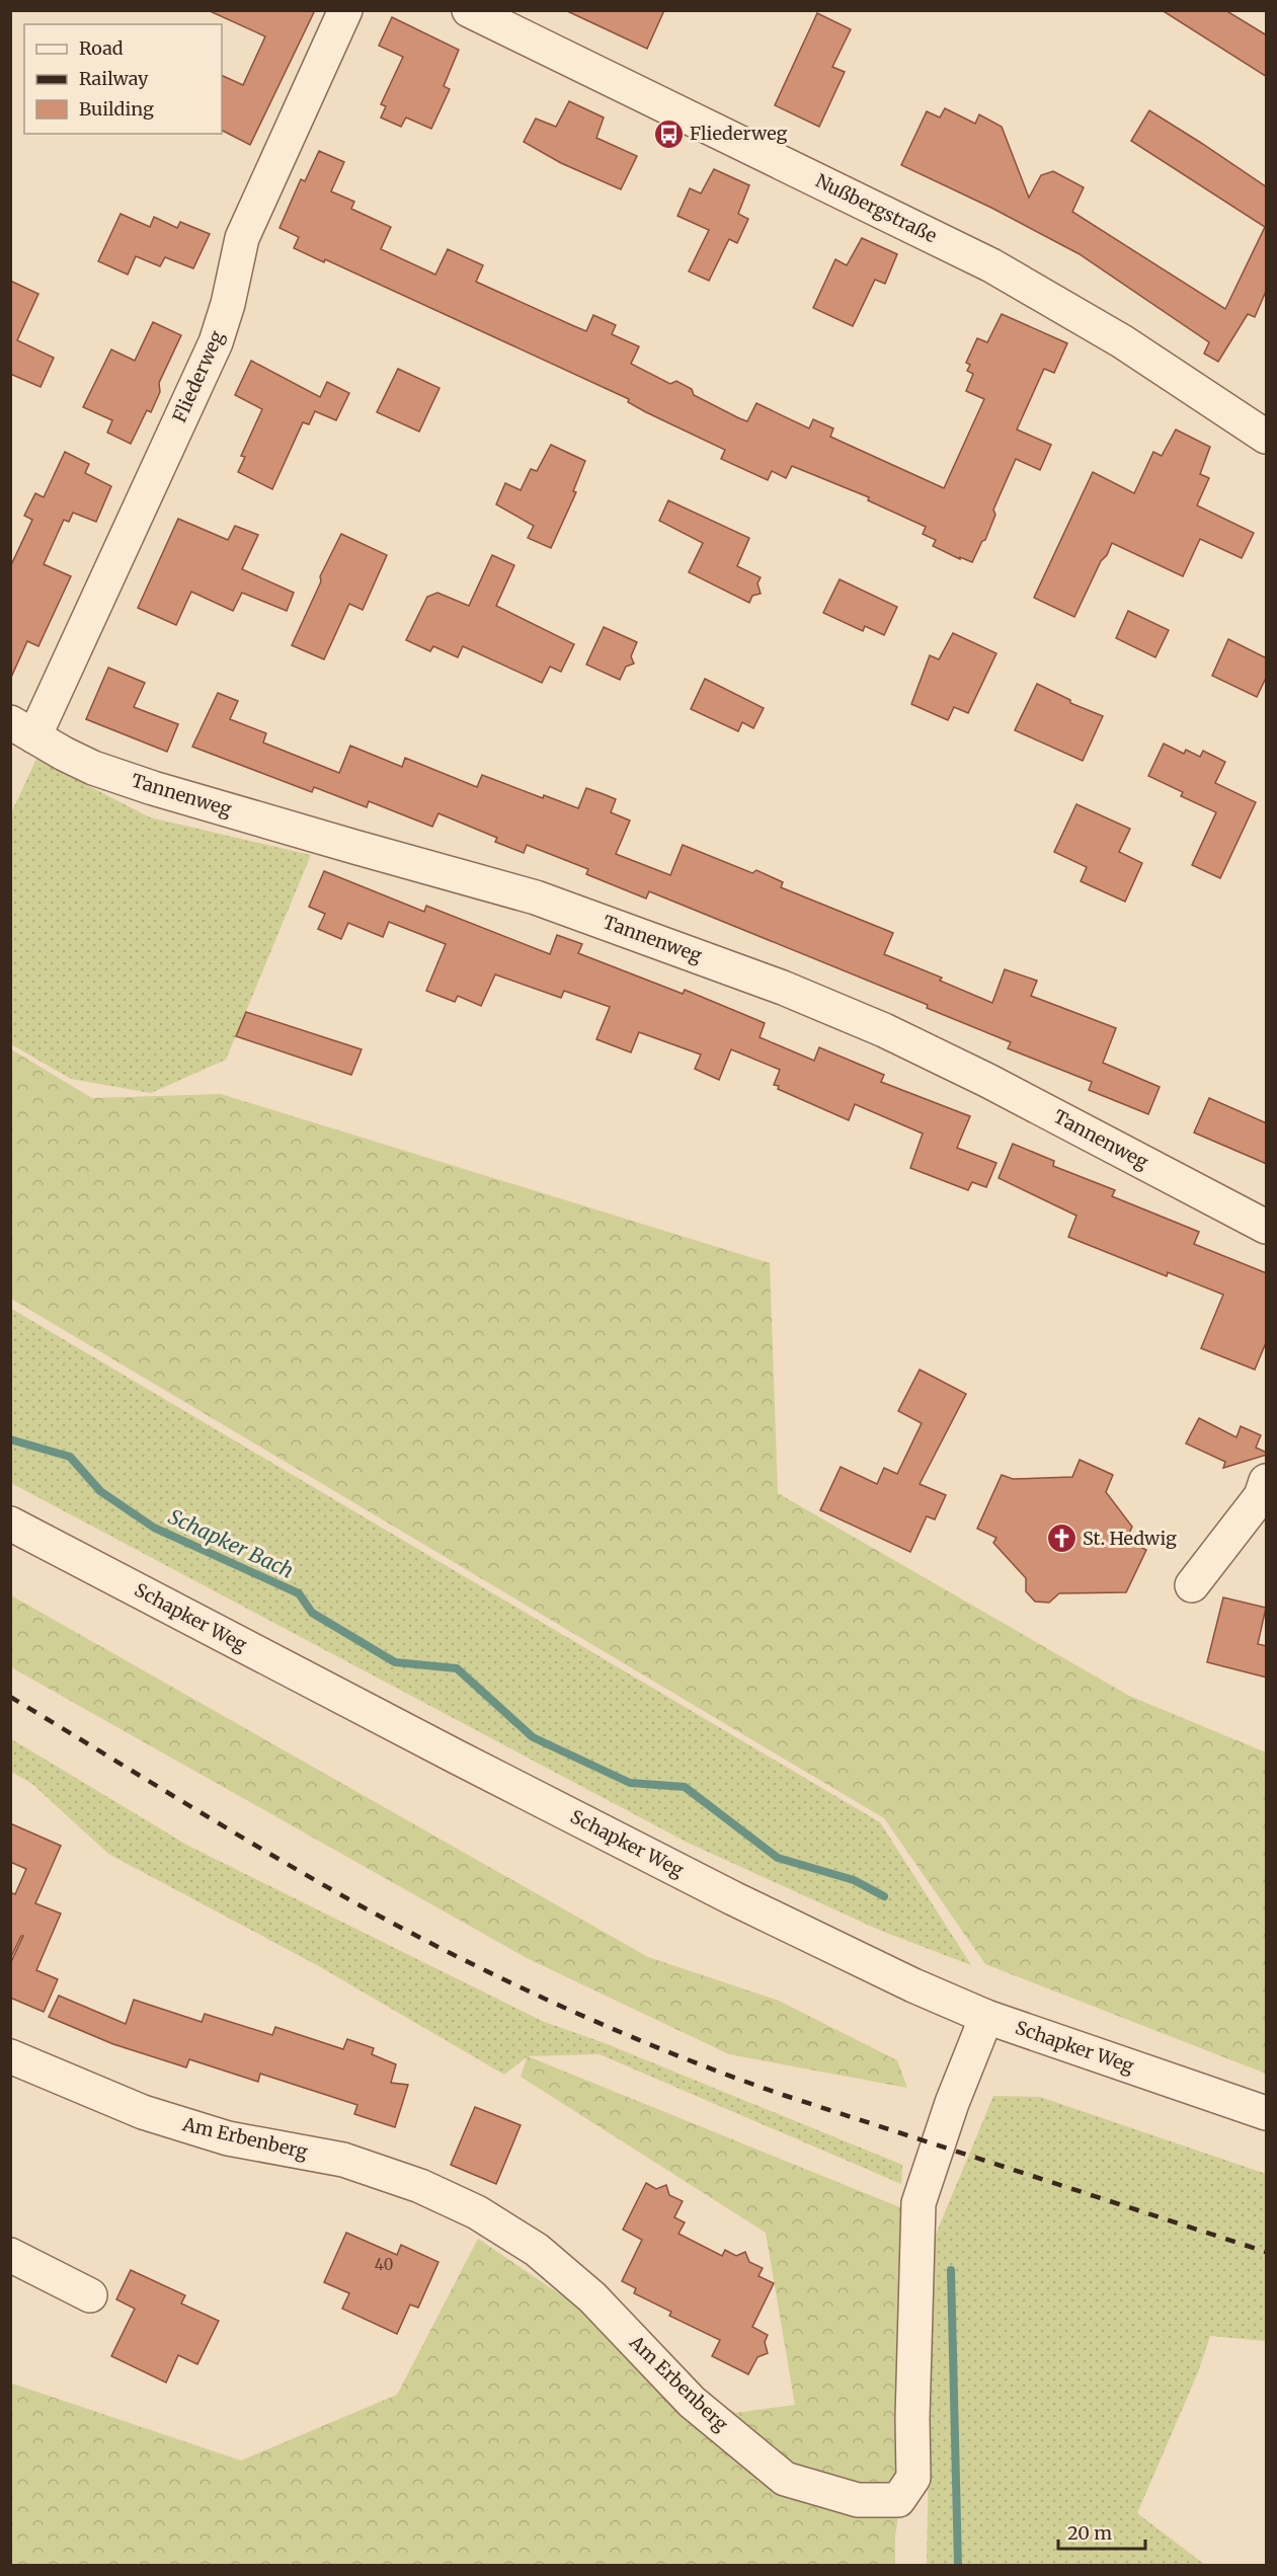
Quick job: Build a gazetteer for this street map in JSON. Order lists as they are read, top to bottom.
{
  "streets": {
    "street": [
      "Nußbergstraße",
      "Fliederweg",
      "Tannenweg",
      "Schapker Weg",
      "Am Erbenberg"
    ]
  },
  "crossings": [
    ["Fliederweg", "Tannenweg"],
    ["Schapker Weg", "Am Erbenberg"]
  ],
  "water": ["Schapker Bach"],
  "places": {
    "bus stop": ["Fliederweg"],
    "church": ["St. Hedwig"]
  },
  "house_numbers": ["40"],
  "legend": ["Road", "Railway", "Building"],
  "scale_bar": "20 m"
}
